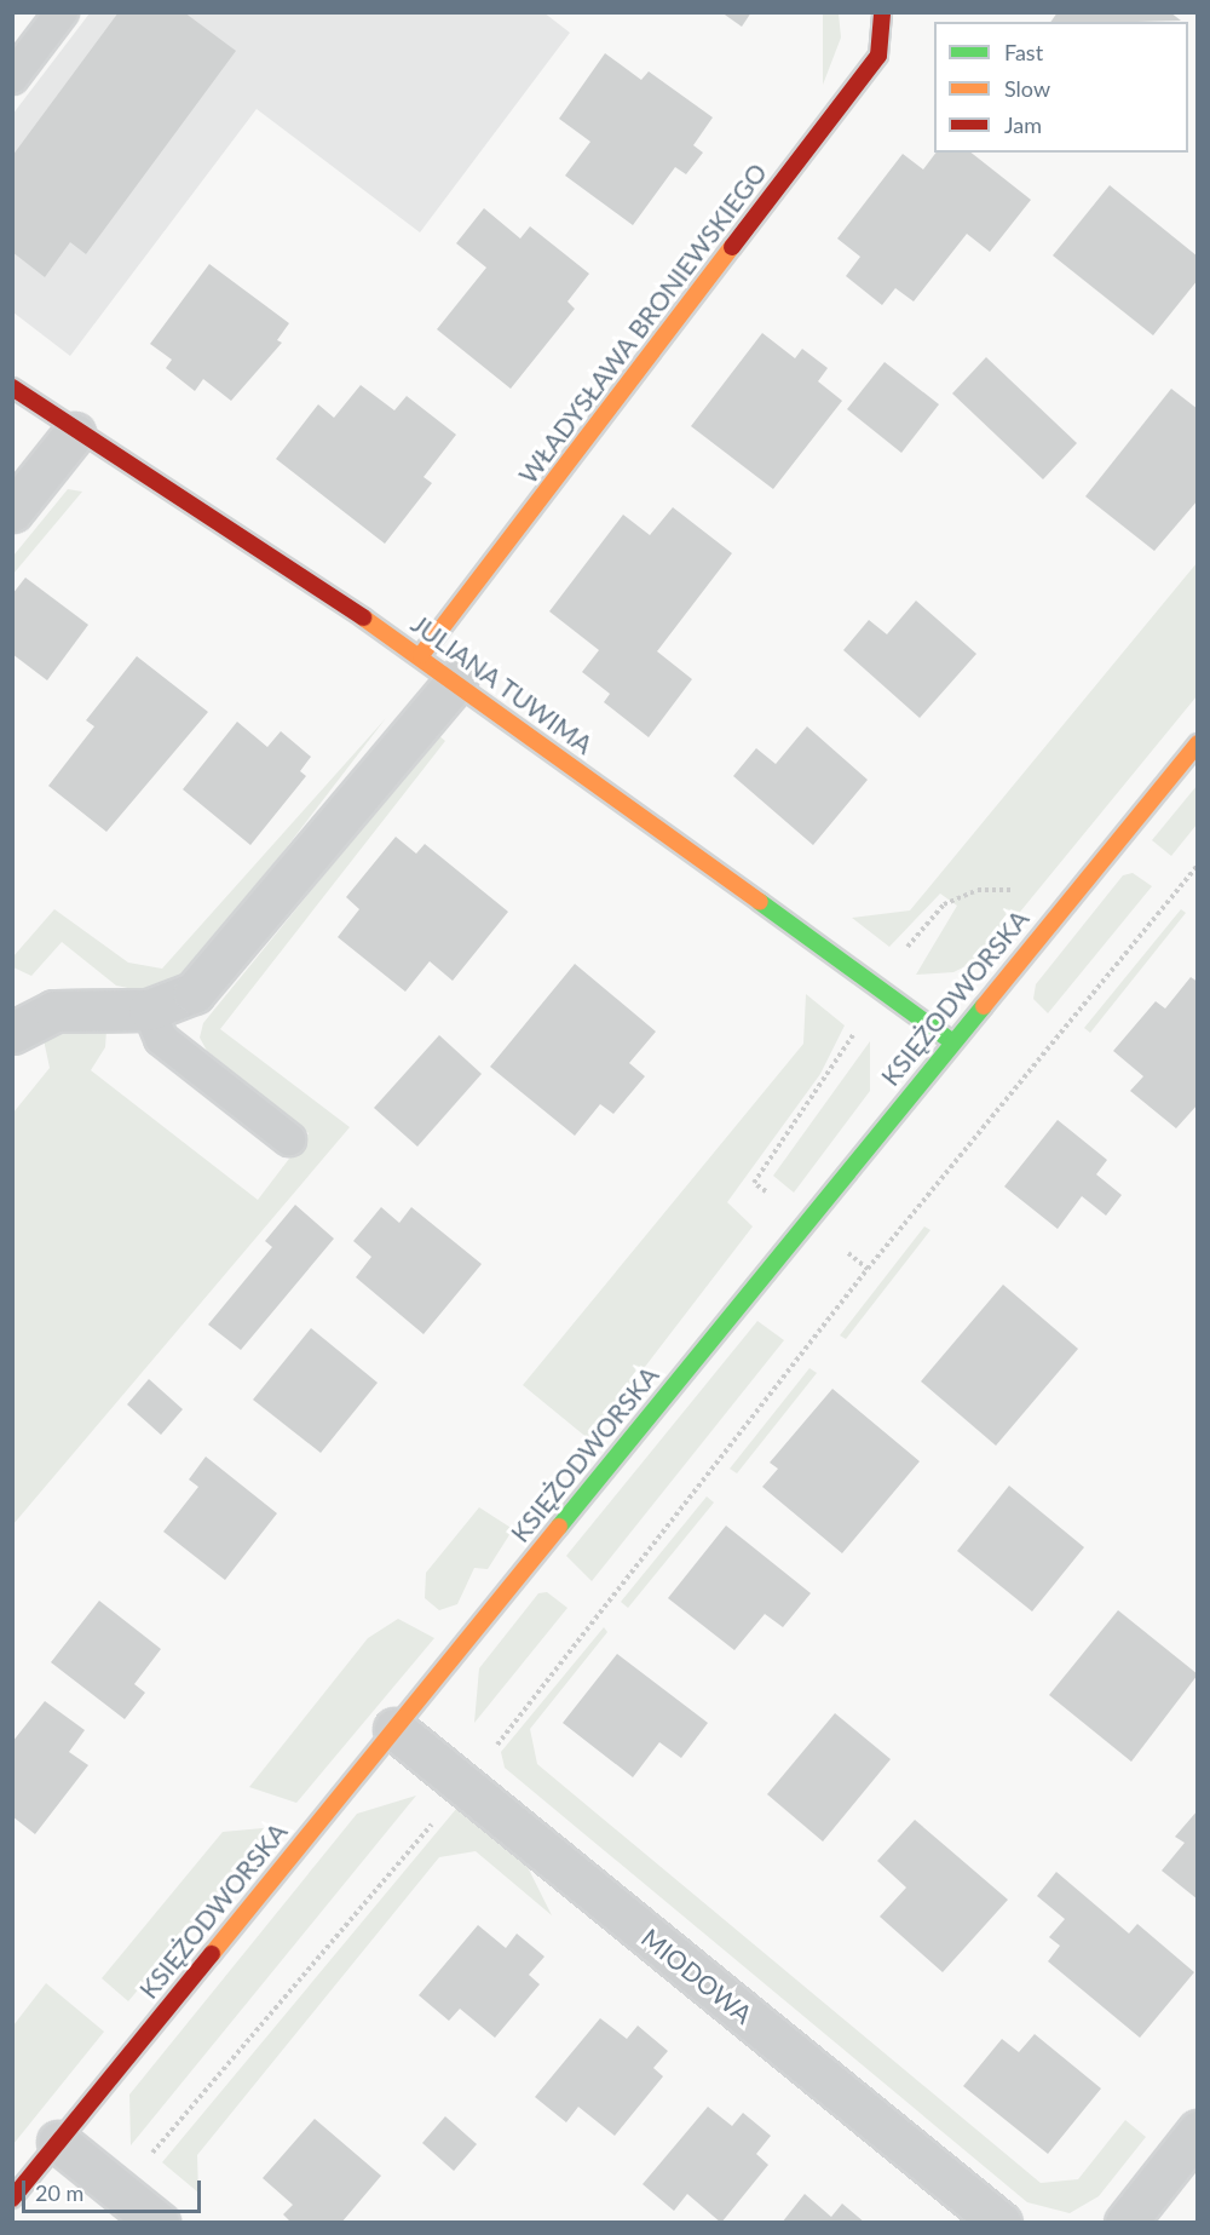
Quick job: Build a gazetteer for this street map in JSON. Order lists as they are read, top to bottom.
{
  "streets": {
    "street": [
      "WŁADYSŁAWA BRONIEWSKIEGO",
      "JULIANA TUWIMA",
      "KSIĘŻODWORSKA",
      "MIODOWA"
    ]
  },
  "crossings": [
    ["WŁADYSŁAWA BRONIEWSKIEGO", "JULIANA TUWIMA"],
    ["JULIANA TUWIMA", "KSIĘŻODWORSKA"],
    ["KSIĘŻODWORSKA", "MIODOWA"]
  ],
  "legend": ["Fast", "Slow", "Jam"],
  "scale_bar": "20 m"
}
